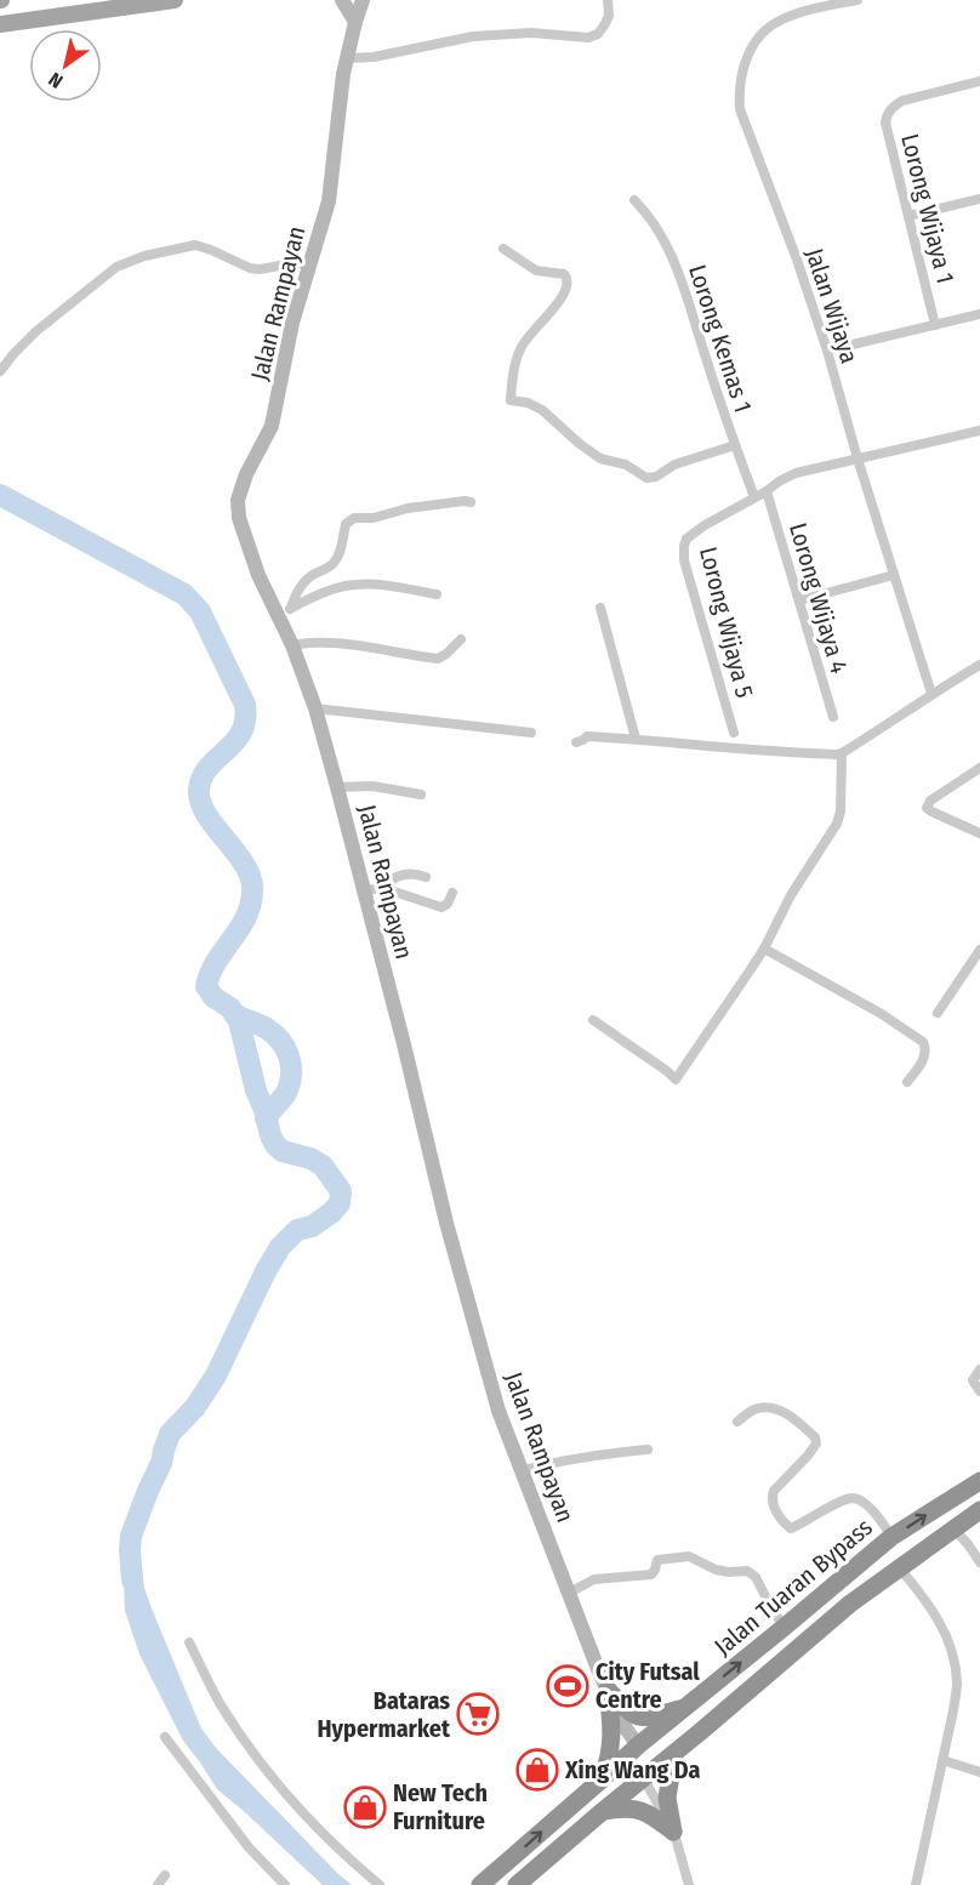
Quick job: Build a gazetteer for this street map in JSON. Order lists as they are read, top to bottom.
{
  "streets": {
    "highway": ["Jalan Tuaran Bypass"],
    "street": [
      "Lorong Wijaya 1",
      "Jalan Rampayan",
      "Jalan Wijaya",
      "Lorong Kemas 1",
      "Lorong Wijaya 4",
      "Lorong Wijaya 5"
    ]
  },
  "crossings": [
    ["Jalan Rampayan", "Jalan Tuaran Bypass"],
    ["Jalan Wijaya", "Lorong Wijaya 5"],
    ["Lorong Kemas 1", "Lorong Wijaya 5"],
    ["Lorong Wijaya 4", "Lorong Wijaya 5"]
  ],
  "places": {
    "sports": ["City Futsal Centre"],
    "supermarket": ["Bataras Hypermarket"],
    "shop": ["Xing Wang Da", "New Tech Furniture"]
  },
  "north": "bottom left"
}
